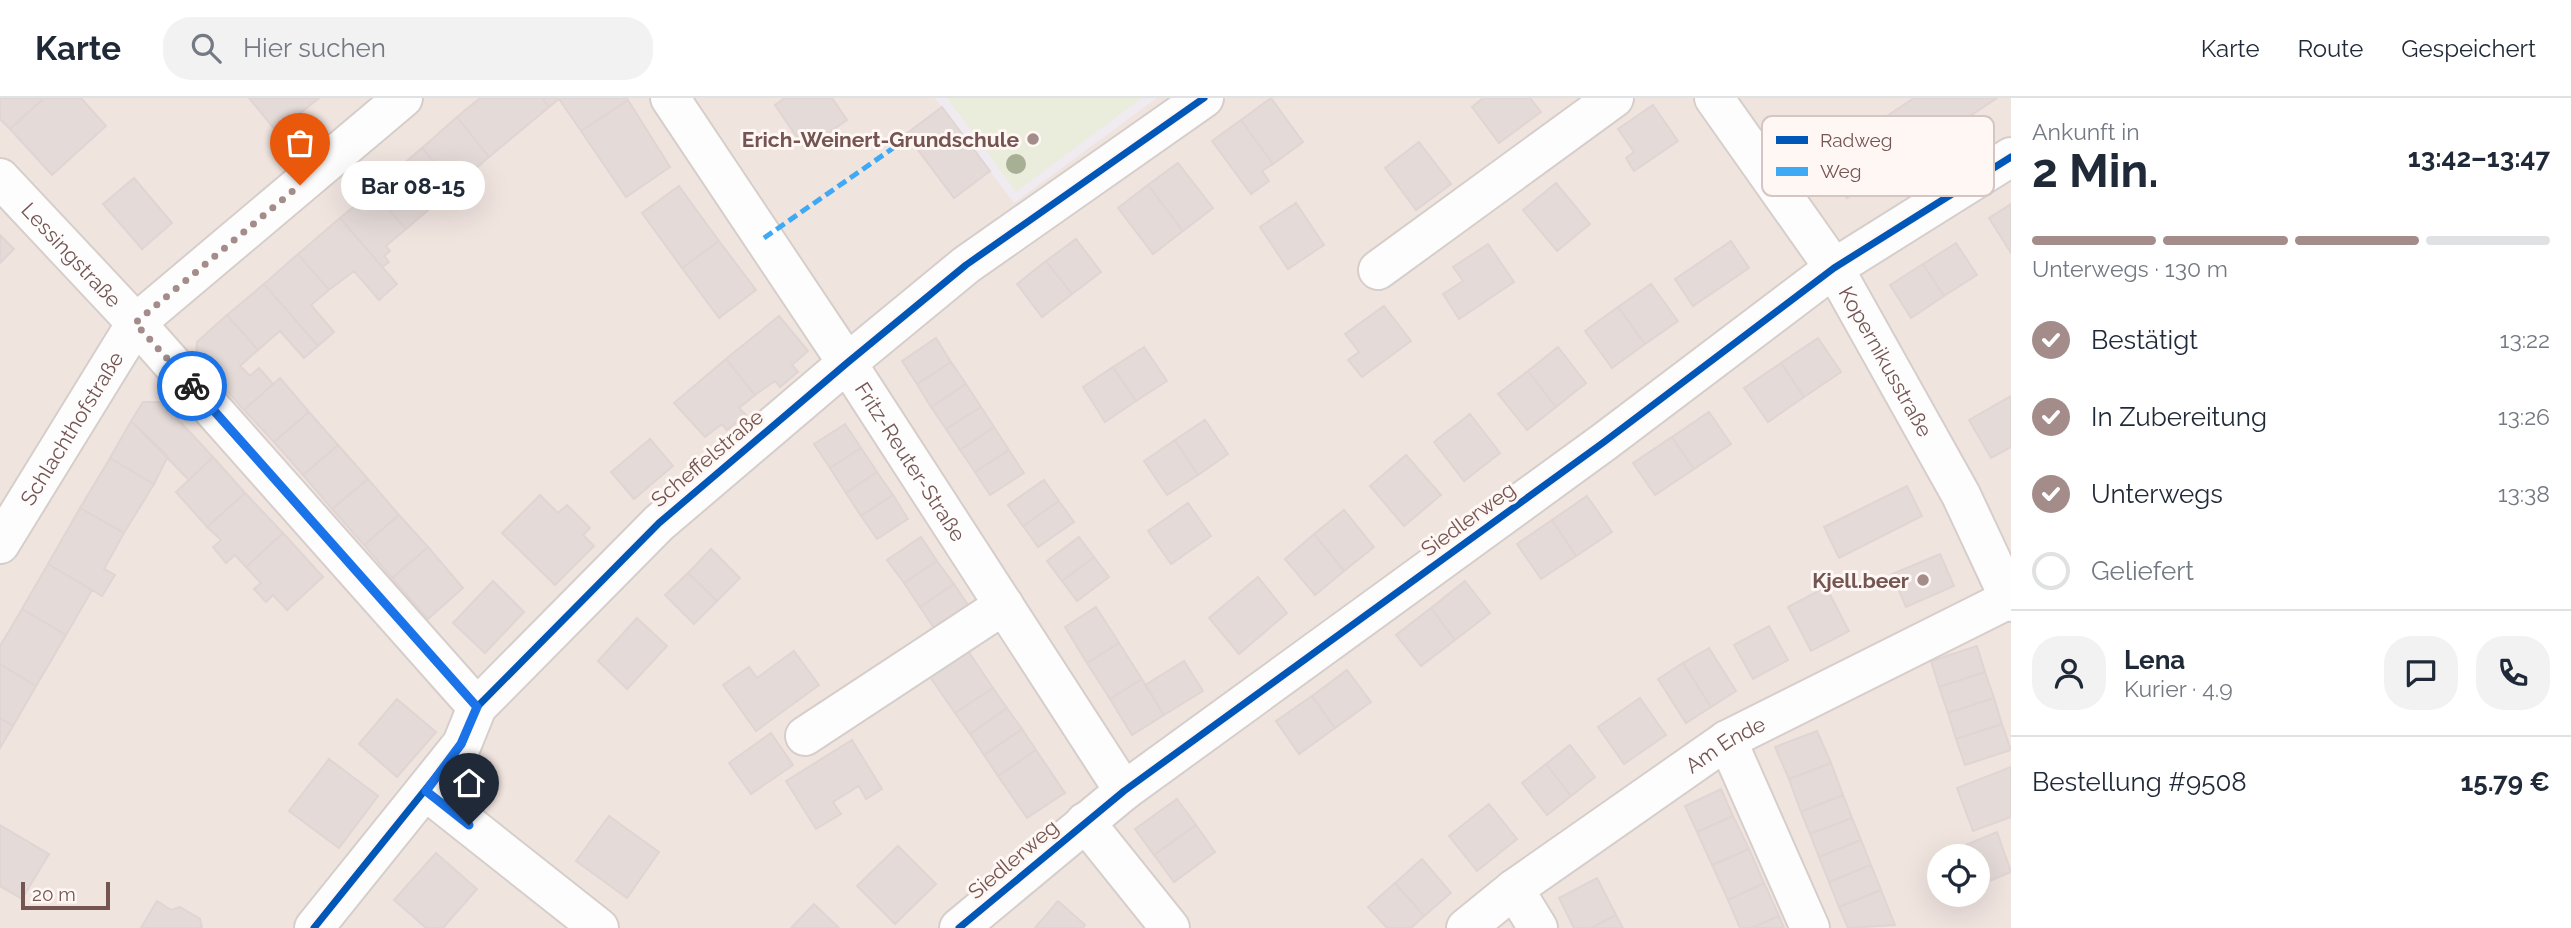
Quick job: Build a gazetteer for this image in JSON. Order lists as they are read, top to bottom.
{
  "streets": {
    "street": [
      "Lessingstraße",
      "Kopernikusstraße",
      "Schlachthofstraße",
      "Scheffelstraße",
      "Fritz-Reuter-Straße",
      "Siedlerweg",
      "Am Ende"
    ]
  },
  "crossings": [
    ["Lessingstraße", "Schlachthofstraße"],
    ["Lessingstraße", "Scheffelstraße"],
    ["Kopernikusstraße", "Siedlerweg"],
    ["Kopernikusstraße", "Am Ende"],
    ["Scheffelstraße", "Fritz-Reuter-Straße"],
    ["Fritz-Reuter-Straße", "Siedlerweg"]
  ],
  "places": ["Erich-Weinert-Grundschule", "Bar 08-15", "Kjell.beer"],
  "legend": ["Radweg", "Weg"],
  "scale_bar": "20 m",
  "page": {
    "header": "Karte",
    "search": "Hier suchen",
    "nav": ["Karte", "Route", "Gespeichert"],
    "heading": ["2 Min.", "Ankunft in", "13:42–13:47"],
    "panel": [
      "Lena",
      "Kurier · 4.9",
      "Bestellung #9508",
      "15.79 €"
    ],
    "bubble": "Bar 08-15",
    "bar": "Unterwegs · 130 m",
    "list": [
      ["Bestätigt", "13:22"],
      ["In Zubereitung", "13:26"],
      ["Unterwegs", "13:38"],
      "Geliefert"
    ],
    "scale": "20 m"
  }
}
